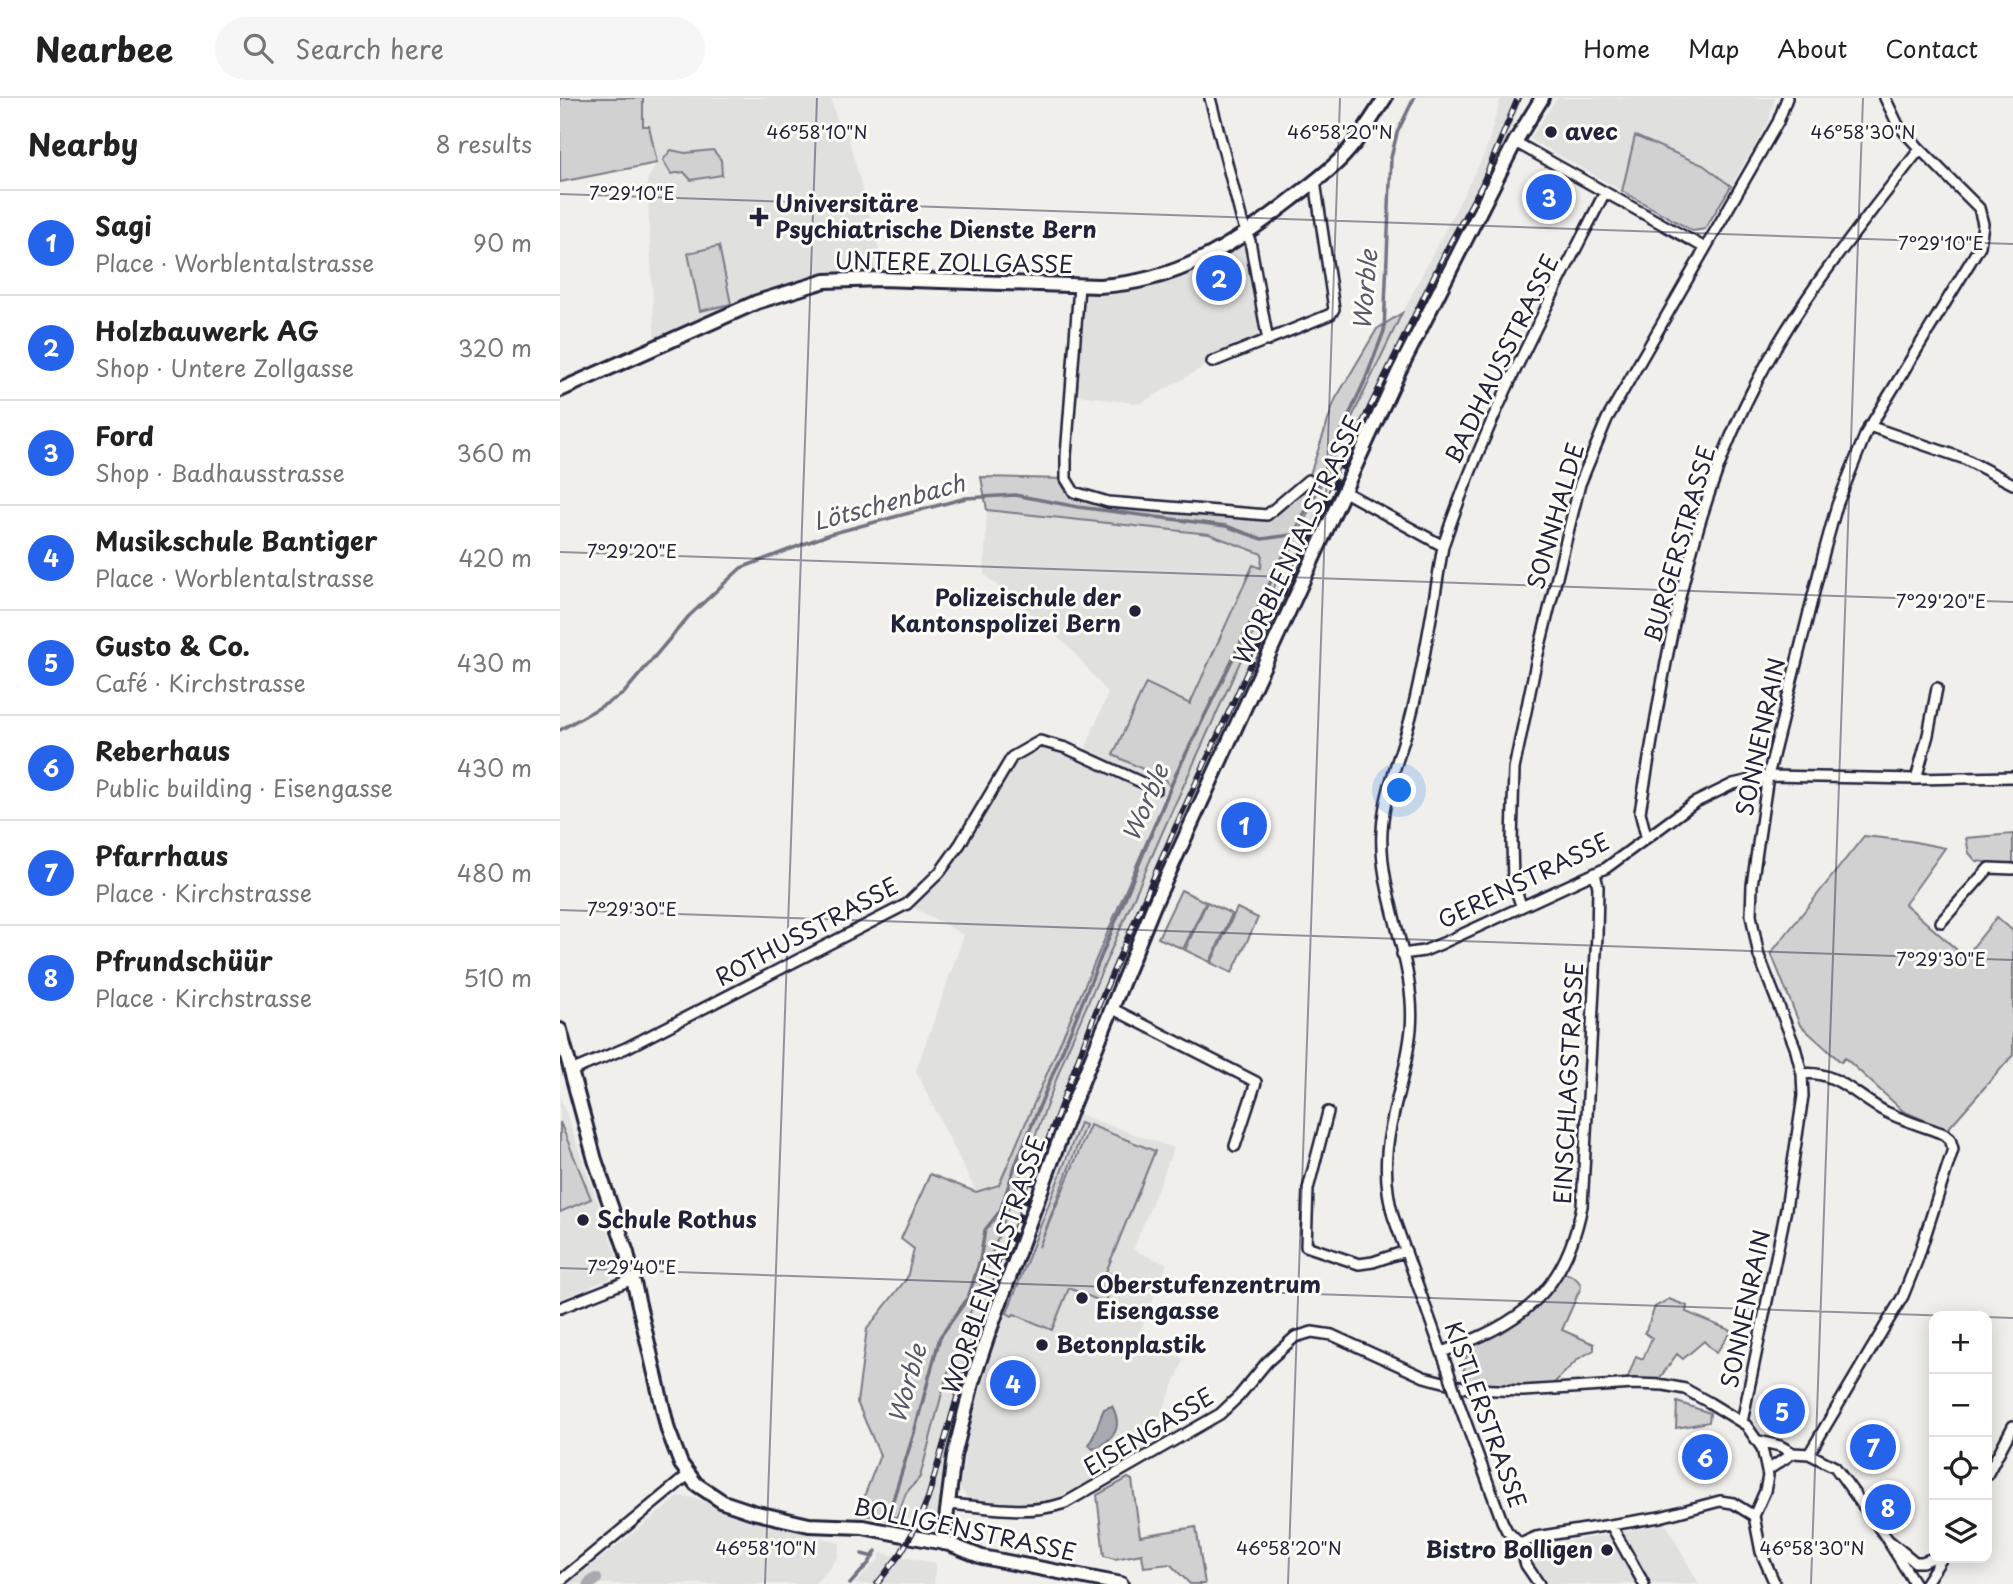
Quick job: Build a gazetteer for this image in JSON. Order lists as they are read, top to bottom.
{
  "streets": {
    "main road": ["UNTERE ZOLLGASSE", "WORBLENTALSTRASSE", "BOLLIGENSTRASSE"],
    "street": [
      "BADHAUSSTRASSE",
      "SONNHALDE",
      "BURGERSTRASSE",
      "SONNENRAIN",
      "GERENSTRASSE",
      "ROTHUSSTRASSE",
      "EINSCHLAGSTRASSE",
      "KISTLERSTRASSE",
      "EISENGASSE"
    ]
  },
  "crossings": [
    ["BADHAUSSTRASSE", "GERENSTRASSE"],
    ["BADHAUSSTRASSE", "KISTLERSTRASSE"],
    ["SONNHALDE", "GERENSTRASSE"],
    ["WORBLENTALSTRASSE", "EISENGASSE"],
    ["WORBLENTALSTRASSE", "BOLLIGENSTRASSE"],
    ["BURGERSTRASSE", "SONNENRAIN"],
    ["BURGERSTRASSE", "GERENSTRASSE"],
    ["SONNENRAIN", "GERENSTRASSE"],
    ["SONNENRAIN", "EISENGASSE"],
    ["GERENSTRASSE", "EINSCHLAGSTRASSE"],
    ["GERENSTRASSE", "KISTLERSTRASSE"],
    ["ROTHUSSTRASSE", "BOLLIGENSTRASSE"],
    ["EINSCHLAGSTRASSE", "KISTLERSTRASSE"]
  ],
  "water": ["Worble", "Lötschenbach"],
  "places": {
    "other": [
      "avec",
      "Polizeischule der Kantonspolizei Bern",
      "Schule Rothus",
      "Oberstufenzentrum Eisengasse",
      "Betonplastik",
      "Bistro Bolligen"
    ],
    "health": ["Universitäre Psychiatrische Dienste Bern"]
  },
  "page": {
    "header": "Nearbee",
    "search": "Search here",
    "nav": [
      "Home",
      "Map",
      "About",
      "Contact"
    ],
    "heading": ["Nearby", "8 results"],
    "pins": [
      "3",
      "2",
      "1",
      "4",
      "5",
      "7",
      "6",
      "8"
    ],
    "list": [
      {
        "mark": "1",
        "name": "Sagi",
        "note": "Place · Worblentalstrasse",
        "value": "90 m"
      },
      {
        "mark": "2",
        "name": "Holzbauwerk AG",
        "note": "Shop · Untere Zollgasse",
        "value": "320 m"
      },
      {
        "mark": "3",
        "name": "Ford",
        "note": "Shop · Badhausstrasse",
        "value": "360 m"
      },
      {
        "mark": "4",
        "name": "Musikschule Bantiger",
        "note": "Place · Worblentalstrasse",
        "value": "420 m"
      },
      {
        "mark": "5",
        "name": "Gusto & Co.",
        "note": "Café · Kirchstrasse",
        "value": "430 m"
      },
      {
        "mark": "6",
        "name": "Reberhaus",
        "note": "Public building · Eisengasse",
        "value": "430 m"
      },
      {
        "mark": "7",
        "name": "Pfarrhaus",
        "note": "Place · Kirchstrasse",
        "value": "480 m"
      },
      {
        "mark": "8",
        "name": "Pfrundschüür",
        "note": "Place · Kirchstrasse",
        "value": "510 m"
      }
    ],
    "map_buttons": ["+", "−"]
  },
  "coordinates": [
    "46°58'10\"N",
    "46°58'20\"N",
    "46°58'30\"N",
    "7°29'10\"E",
    "7°29'20\"E",
    "7°29'30\"E",
    "7°29'40\"E"
  ]
}
